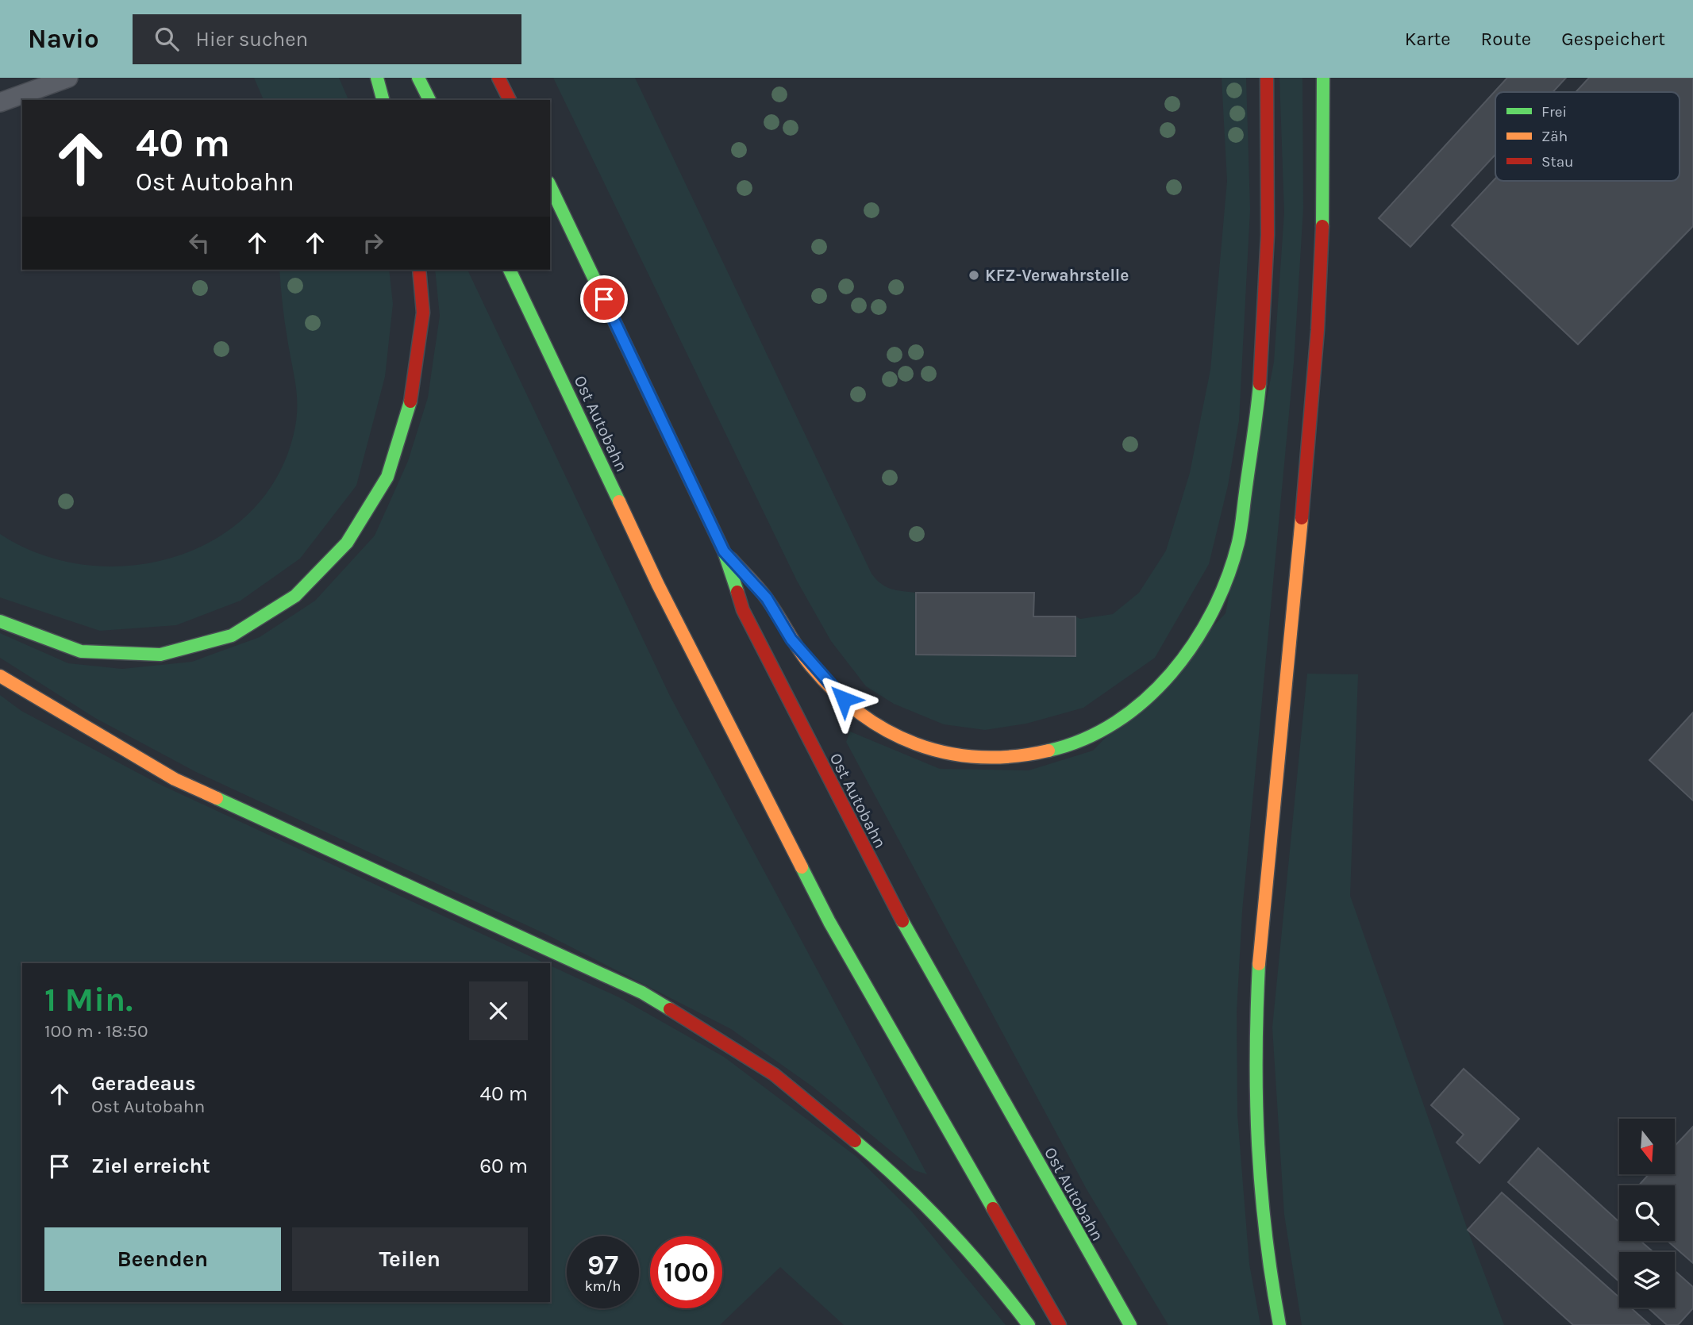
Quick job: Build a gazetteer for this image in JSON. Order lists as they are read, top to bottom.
{
  "streets": {
    "highway": ["Ost Autobahn"]
  },
  "places": ["KFZ-Verwahrstelle"],
  "legend": ["Frei", "Zäh", "Stau"],
  "north": "bottom",
  "page": {
    "header": "Navio",
    "search": "Hier suchen",
    "nav": ["Karte", "Route", "Gespeichert"],
    "turn": ["40 m", "Ost Autobahn"],
    "heading": ["1 Min.", "100 m · 18:50"],
    "list": [
      {
        "name": "Geradeaus",
        "note": "Ost Autobahn",
        "value": "40 m"
      },
      {
        "name": "Ziel erreicht",
        "value": "60 m"
      }
    ],
    "buttons": ["Beenden", "Teilen"],
    "speed": "97 km/h",
    "limit": "100"
  }
}
